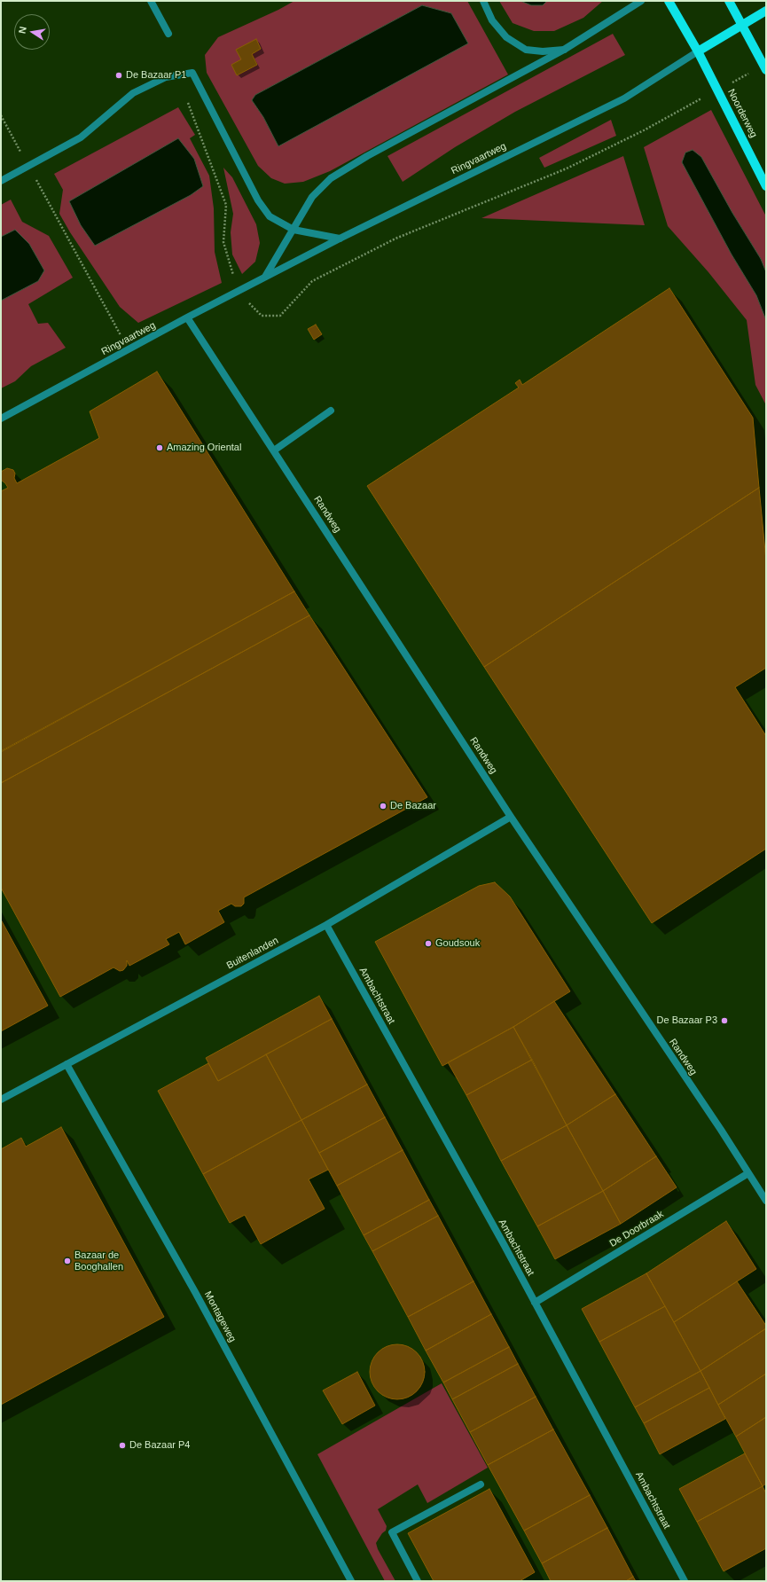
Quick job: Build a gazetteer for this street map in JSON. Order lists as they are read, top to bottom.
{
  "streets": {
    "main road": ["Noorderweg"],
    "street": [
      "Ringvaartweg",
      "Randweg",
      "Buitenlanden",
      "Ambachtstraat",
      "De Doorbraak",
      "Montageweg"
    ]
  },
  "crossings": [
    ["Noorderweg", "Ringvaartweg"],
    ["Ringvaartweg", "Randweg"],
    ["Randweg", "Buitenlanden"],
    ["Randweg", "De Doorbraak"],
    ["Buitenlanden", "Ambachtstraat"],
    ["Buitenlanden", "Montageweg"],
    ["Ambachtstraat", "De Doorbraak"]
  ],
  "places": [
    "De Bazaar P1",
    "Amazing Oriental",
    "De Bazaar",
    "Goudsouk",
    "De Bazaar P3",
    "Bazaar de Booghallen",
    "De Bazaar P4"
  ],
  "north": "left"
}
